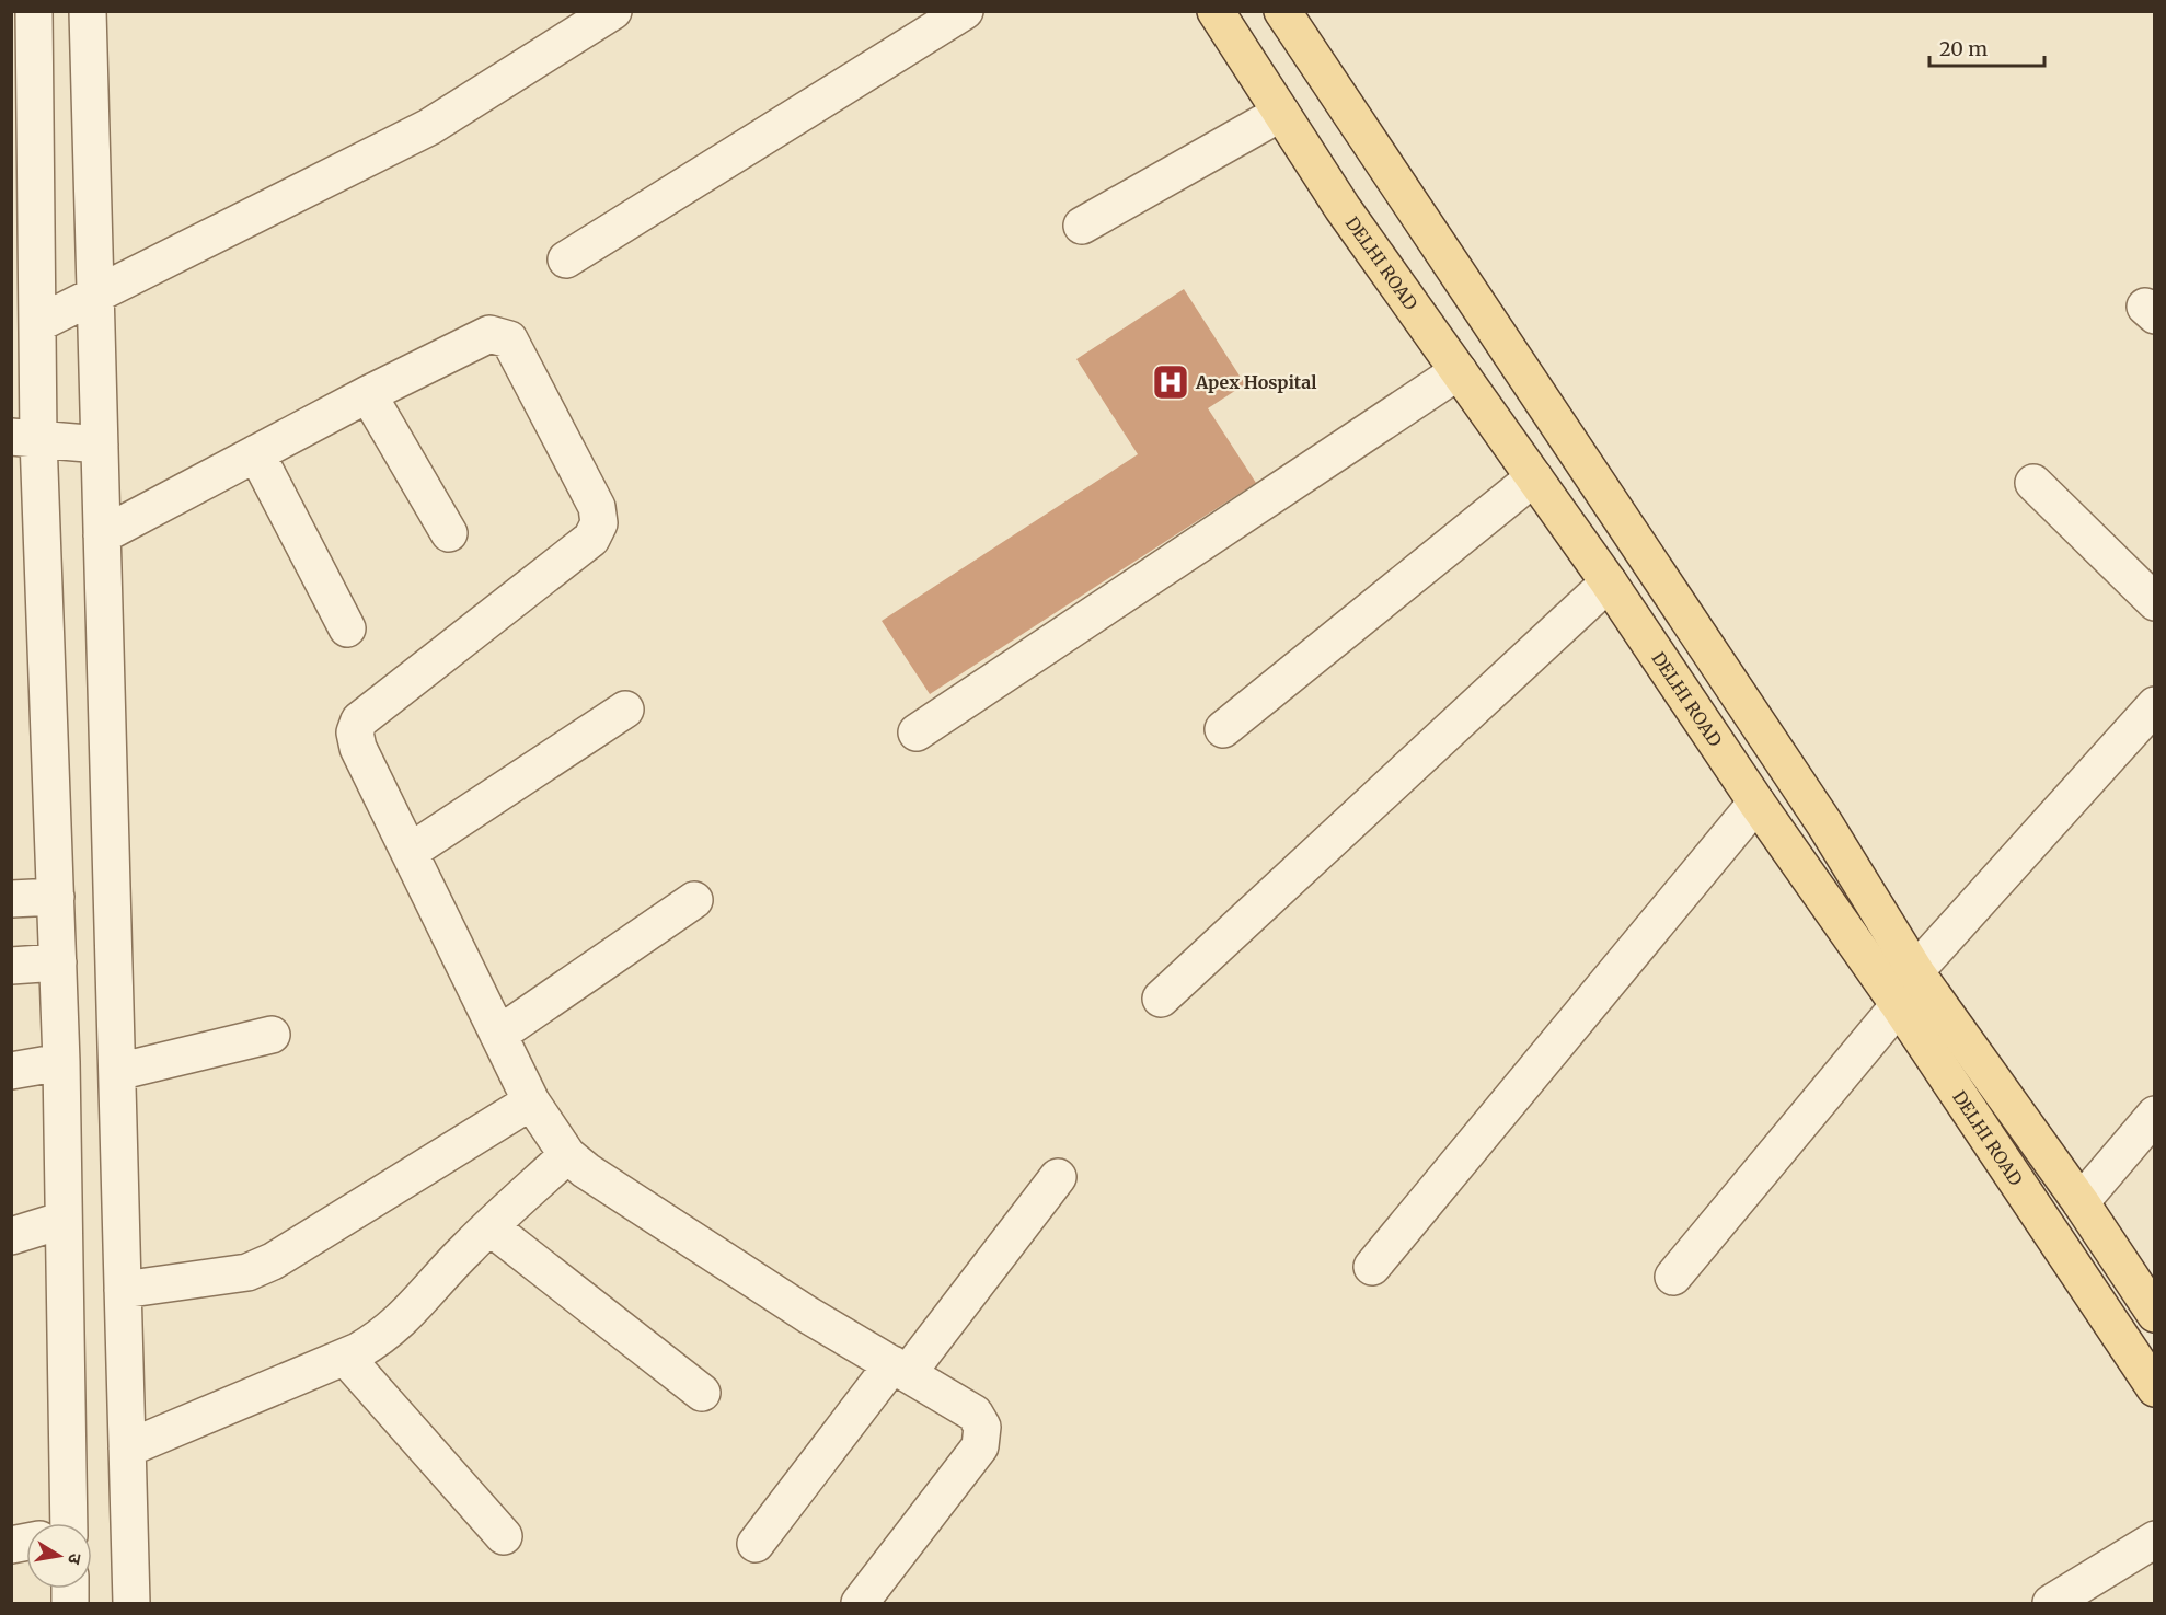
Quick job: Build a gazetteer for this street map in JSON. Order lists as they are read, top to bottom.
{
  "streets": {
    "main road": ["DELHI ROAD"]
  },
  "places": {
    "hospital": ["Apex Hospital"]
  },
  "scale_bar": "20 m",
  "north": "right"
}
